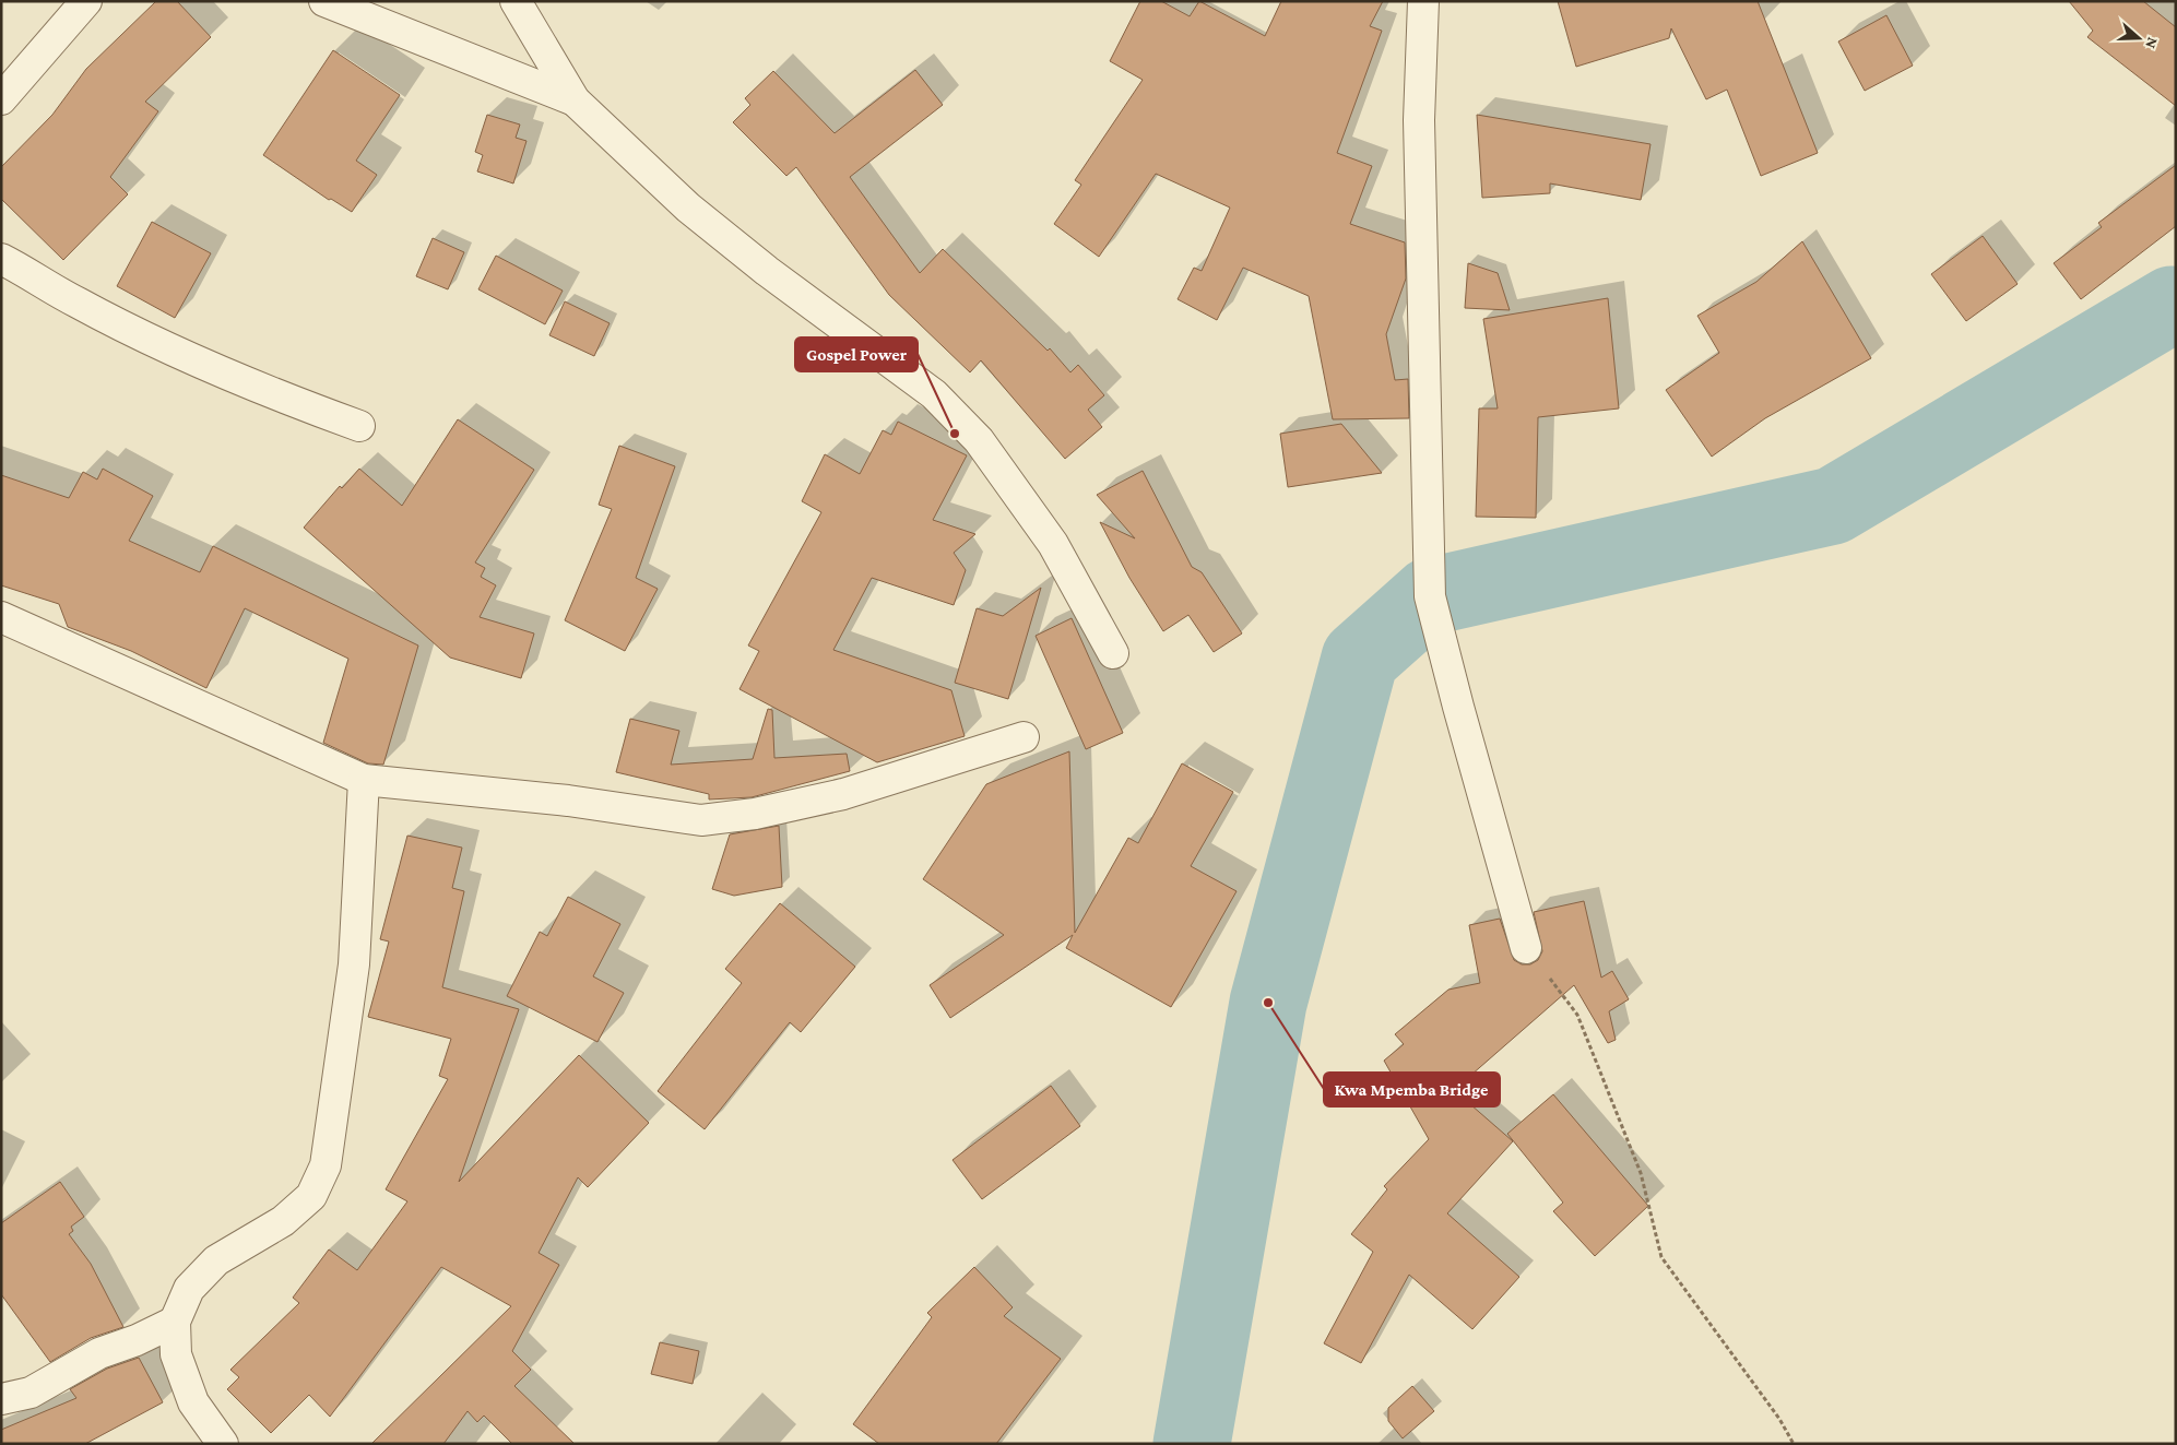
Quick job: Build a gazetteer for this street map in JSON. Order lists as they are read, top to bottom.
{
  "places": ["Gospel Power", "Kwa Mpemba Bridge"],
  "north": "right"
}
